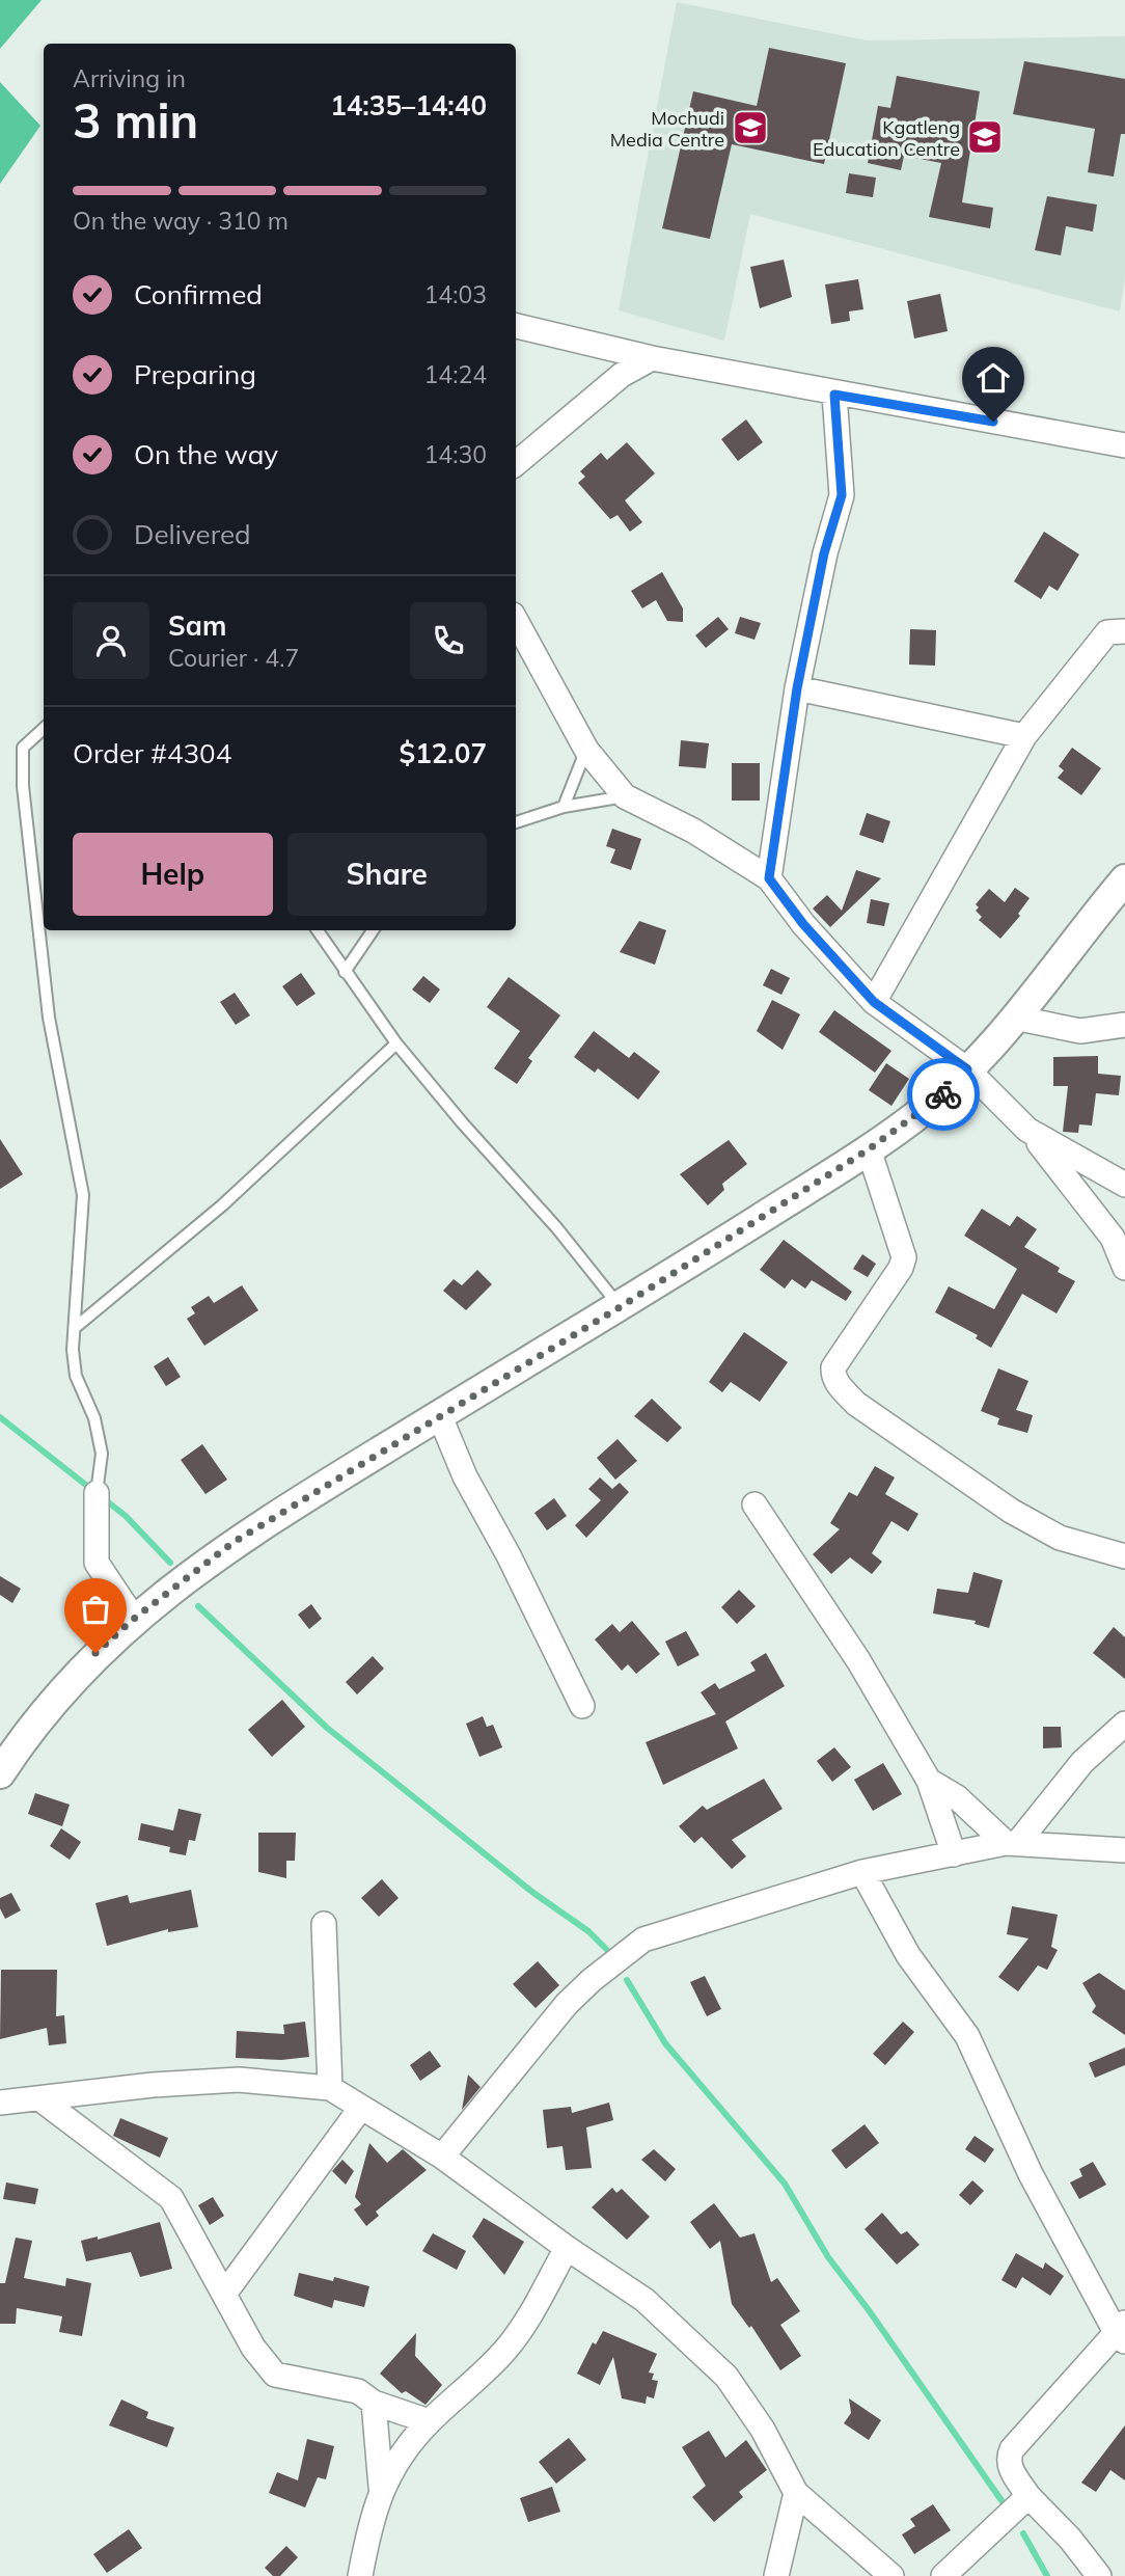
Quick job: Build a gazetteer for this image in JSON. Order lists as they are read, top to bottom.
{
  "places": {
    "school or university": ["Mochudi Media Centre", "Kgatleng Education Centre"]
  },
  "page": {
    "heading": ["3 min", "Arriving in", "14:35–14:40"],
    "panel": [
      "Sam",
      "Courier · 4.7",
      "Order #4304",
      "$12.07"
    ],
    "bar": "On the way · 310 m",
    "list": [
      ["Confirmed", "14:03"],
      ["Preparing", "14:24"],
      ["On the way", "14:30"],
      "Delivered"
    ],
    "buttons": ["Help", "Share"]
  }
}
